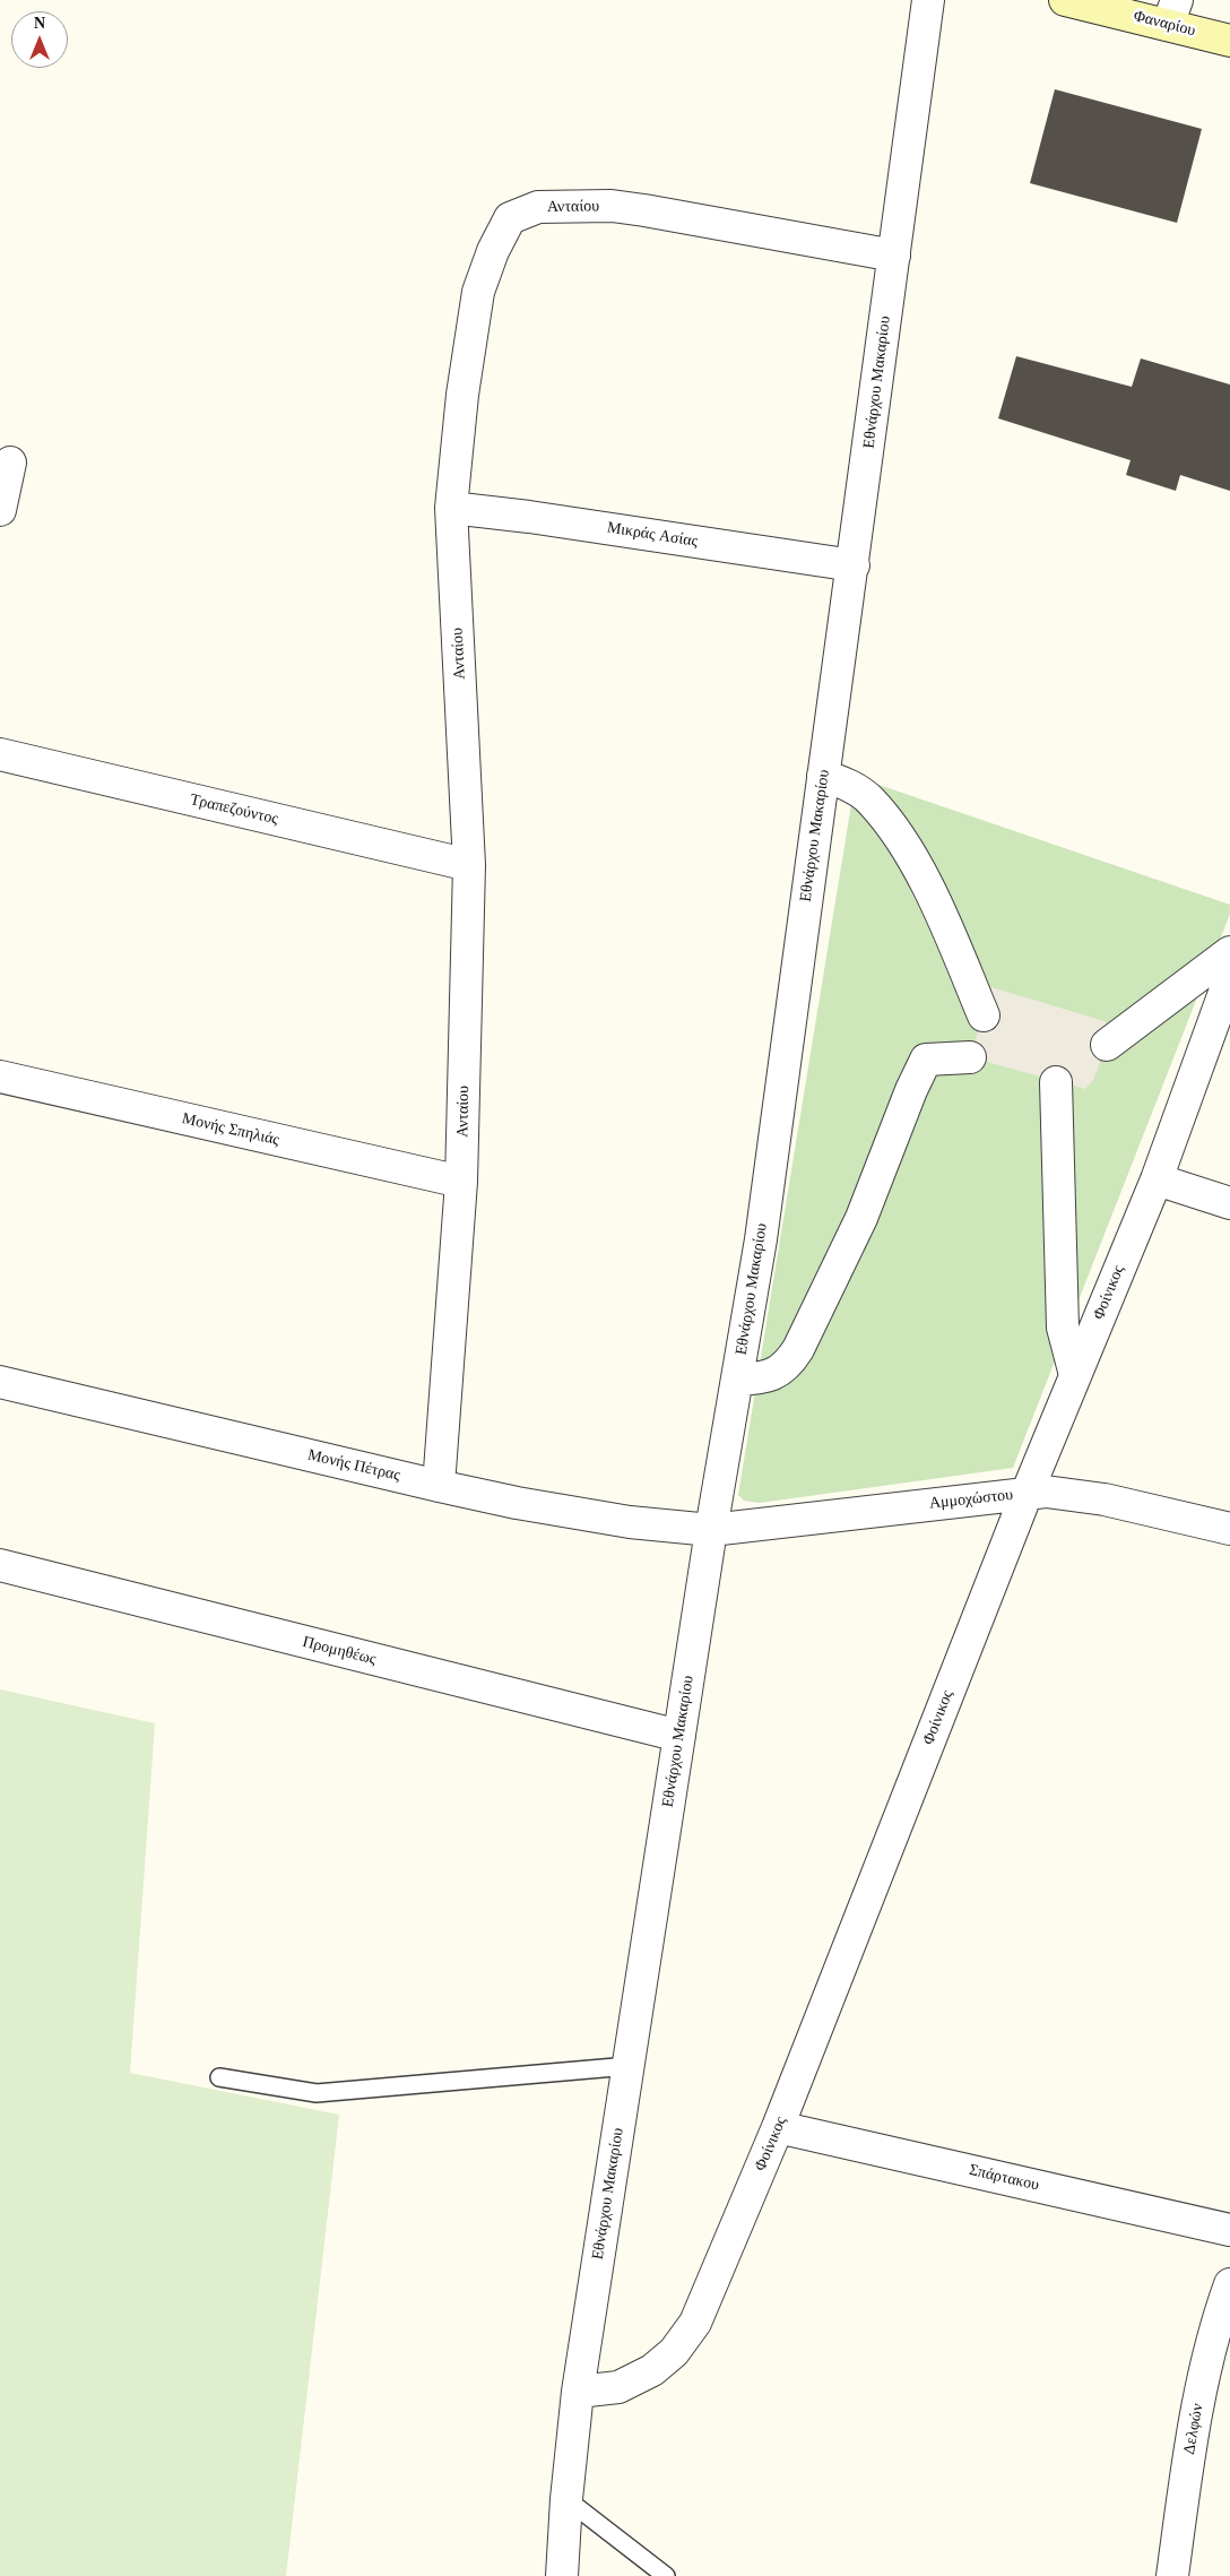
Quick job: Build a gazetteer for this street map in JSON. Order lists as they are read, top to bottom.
{
  "streets": {
    "main road": ["Φαναρίου"],
    "street": [
      "Ανταίου",
      "Εθνάρχου Μακαρίου",
      "Μικράς Ασίας",
      "Τραπεζούντος",
      "Μονής Σπηλιάς",
      "Φοίνικος",
      "Μονής Πέτρας",
      "Αμμοχώστου",
      "Προμηθέως",
      "Σπάρτακου",
      "Δελφών"
    ]
  },
  "crossings": [
    ["Ανταίου", "Εθνάρχου Μακαρίου"],
    ["Ανταίου", "Μικράς Ασίας"],
    ["Ανταίου", "Τραπεζούντος"],
    ["Ανταίου", "Μονής Σπηλιάς"],
    ["Ανταίου", "Μονής Πέτρας"],
    ["Εθνάρχου Μακαρίου", "Μικράς Ασίας"],
    ["Εθνάρχου Μακαρίου", "Φοίνικος"],
    ["Εθνάρχου Μακαρίου", "Μονής Πέτρας"],
    ["Εθνάρχου Μακαρίου", "Αμμοχώστου"],
    ["Εθνάρχου Μακαρίου", "Προμηθέως"],
    ["Φοίνικος", "Αμμοχώστου"],
    ["Φοίνικος", "Σπάρτακου"],
    ["Μονής Πέτρας", "Αμμοχώστου"]
  ],
  "north": "top"
}
